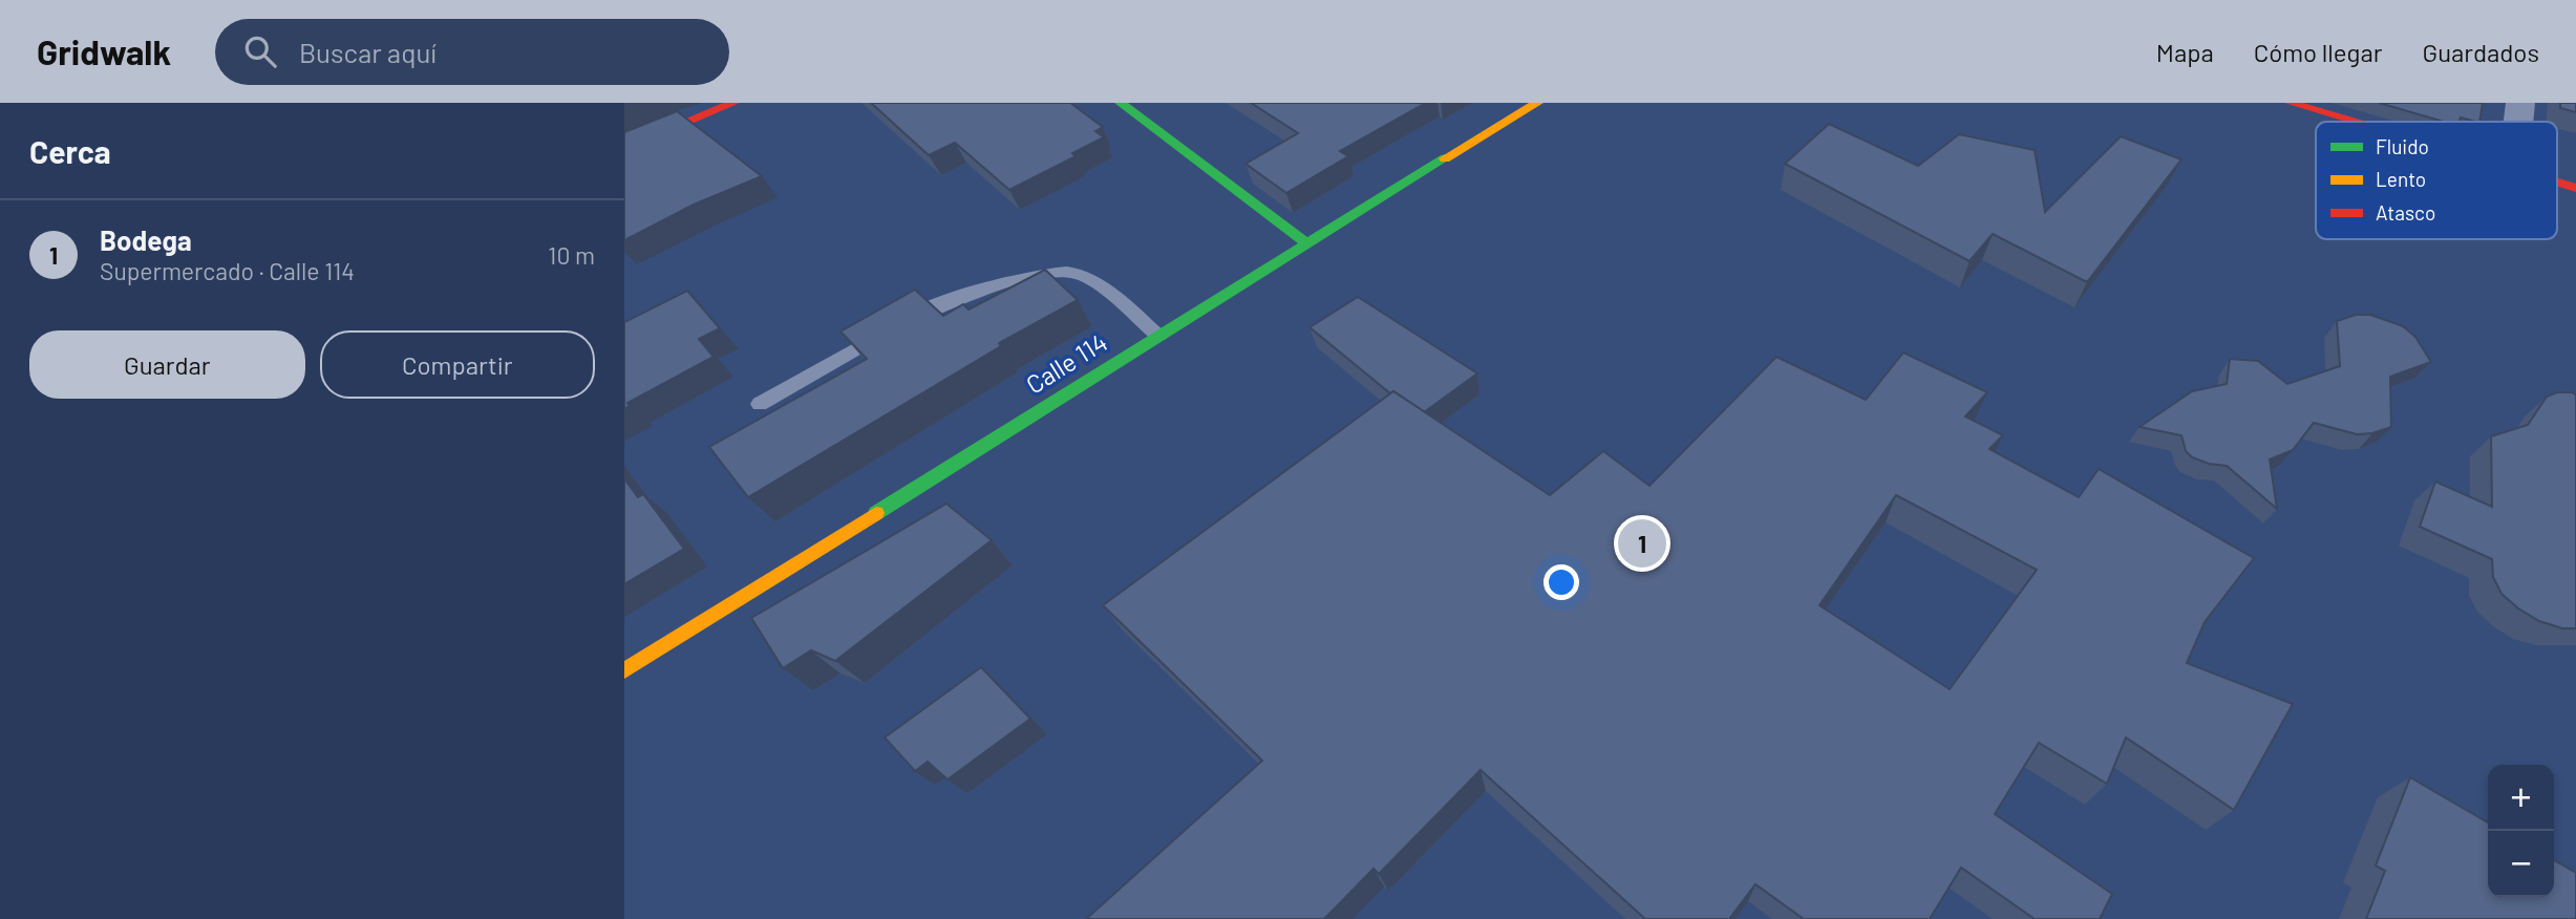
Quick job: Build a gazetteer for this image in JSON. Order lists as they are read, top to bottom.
{
  "streets": {
    "street": ["Calle 114"]
  },
  "legend": ["Fluido", "Lento", "Atasco"],
  "page": {
    "header": "Gridwalk",
    "search": "Buscar aquí",
    "nav": ["Mapa", "Cómo llegar", "Guardados"],
    "heading": "Cerca",
    "list": [
      {
        "mark": "1",
        "name": "Bodega",
        "note": "Supermercado · Calle 114",
        "value": "10 m"
      }
    ],
    "buttons": ["Guardar", "Compartir"],
    "pins": "1",
    "map_buttons": ["+", "−"]
  }
}
